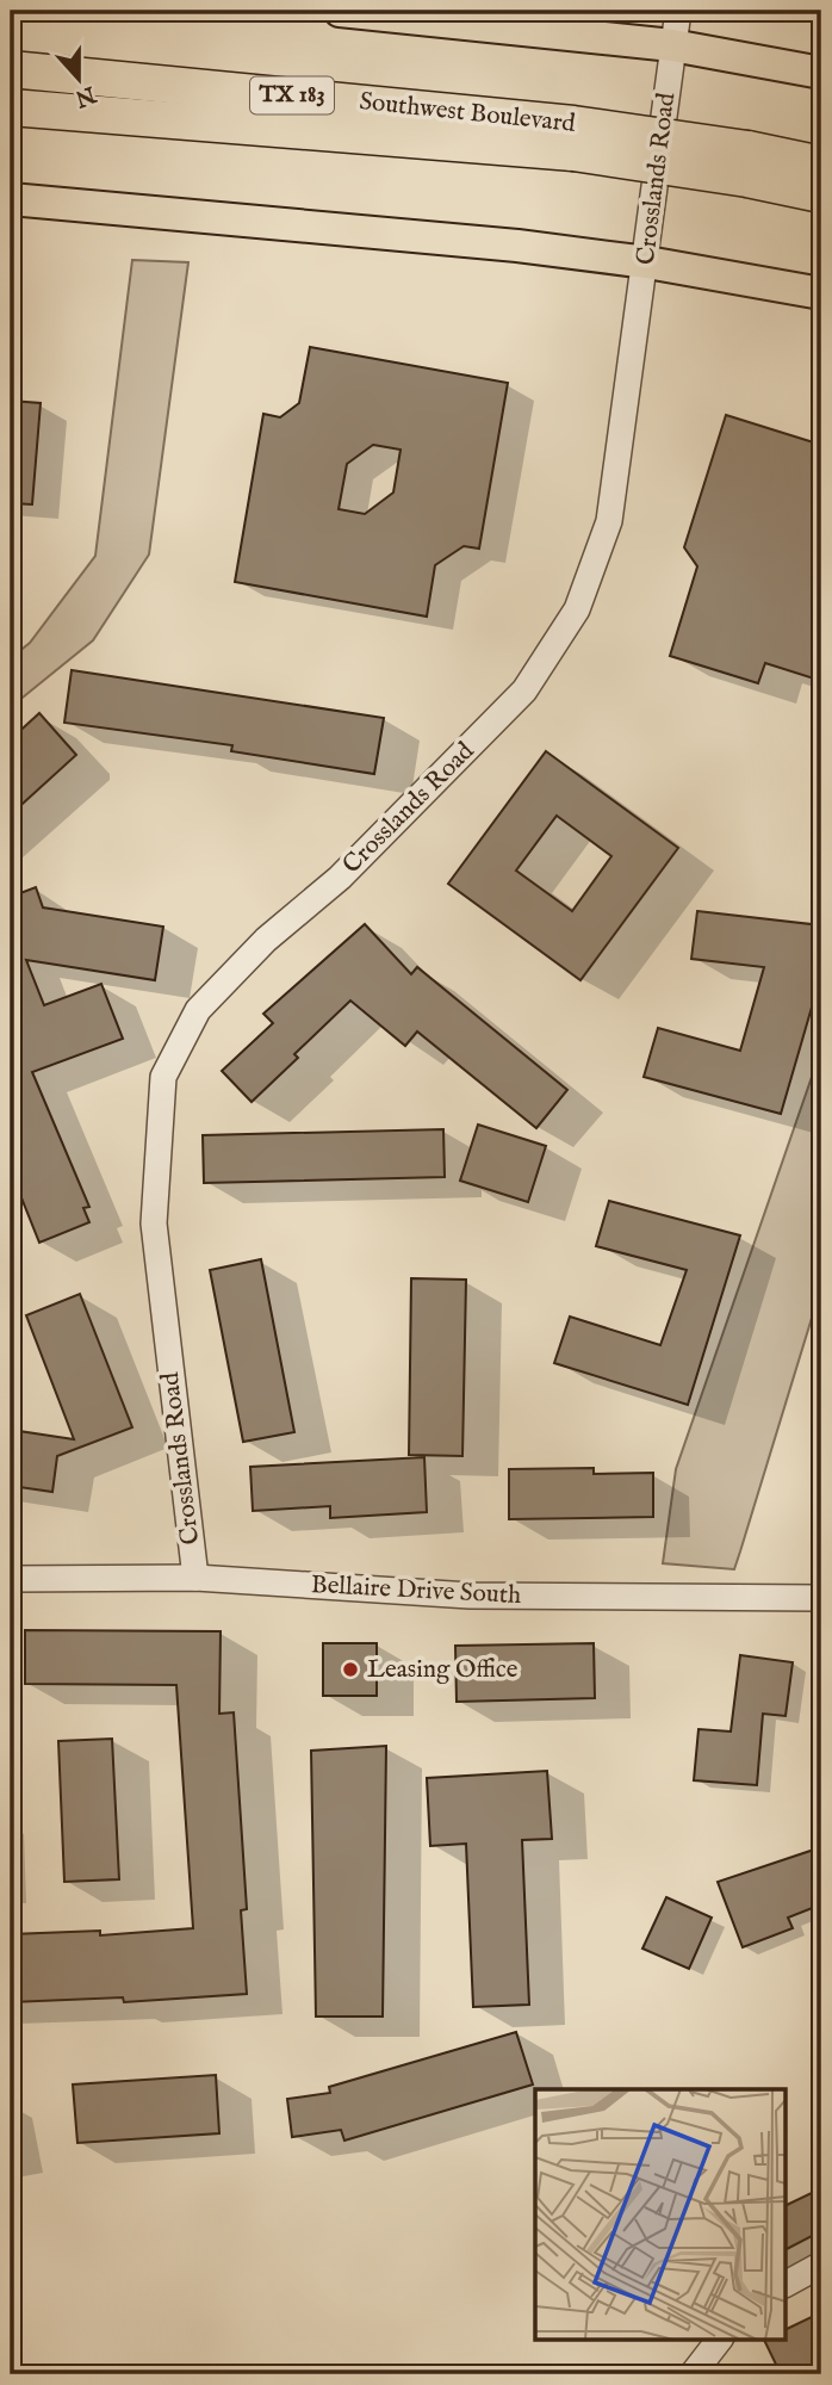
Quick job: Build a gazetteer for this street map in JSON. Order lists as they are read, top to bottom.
{
  "streets": {
    "highway": ["TX 183", "Southwest Boulevard"],
    "street": ["Crosslands Road", "Bellaire Drive South"]
  },
  "crossings": [
    ["Crosslands Road", "Bellaire Drive South"]
  ],
  "places": ["Leasing Office"],
  "north": "bottom"
}
